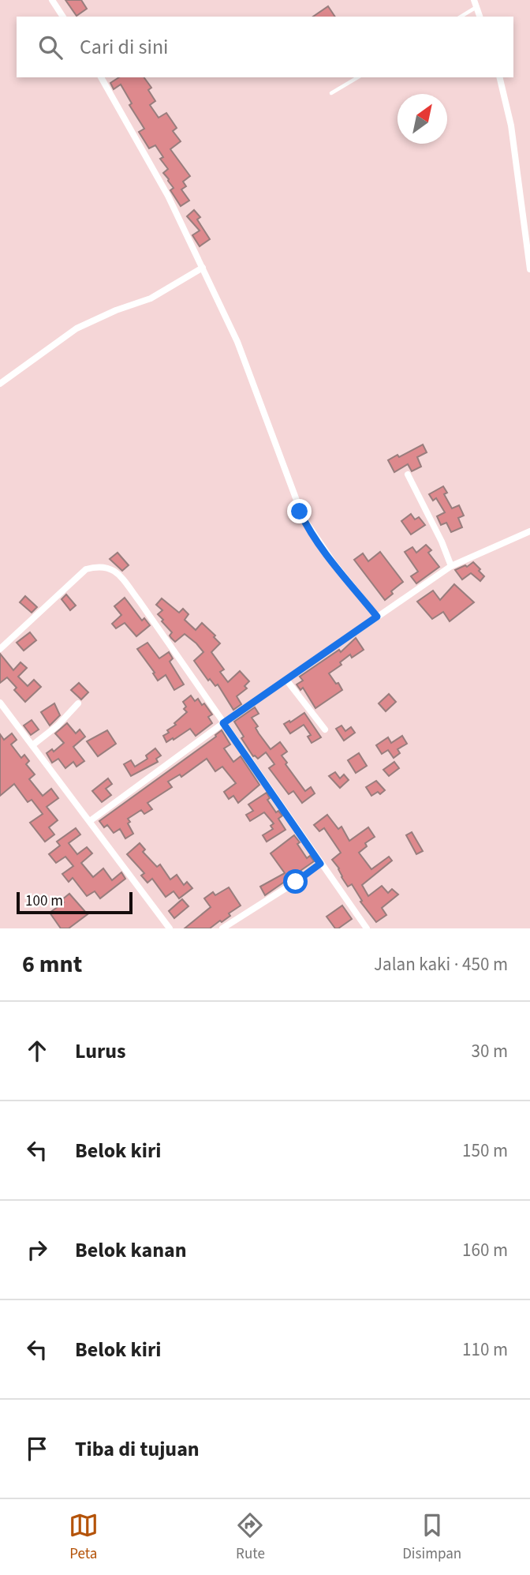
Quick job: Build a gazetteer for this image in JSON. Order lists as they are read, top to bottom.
{
  "scale_bar": "100 m",
  "north": "top right",
  "page": {
    "search": "Cari di sini",
    "scale": "100 m",
    "heading": ["6 mnt", "Jalan kaki · 450 m"],
    "list": [
      ["Lurus", "30 m"],
      ["Belok kiri", "150 m"],
      ["Belok kanan", "160 m"],
      ["Belok kiri", "110 m"],
      "Tiba di tujuan"
    ],
    "nav": ["Peta", "Rute", "Disimpan"]
  }
}
